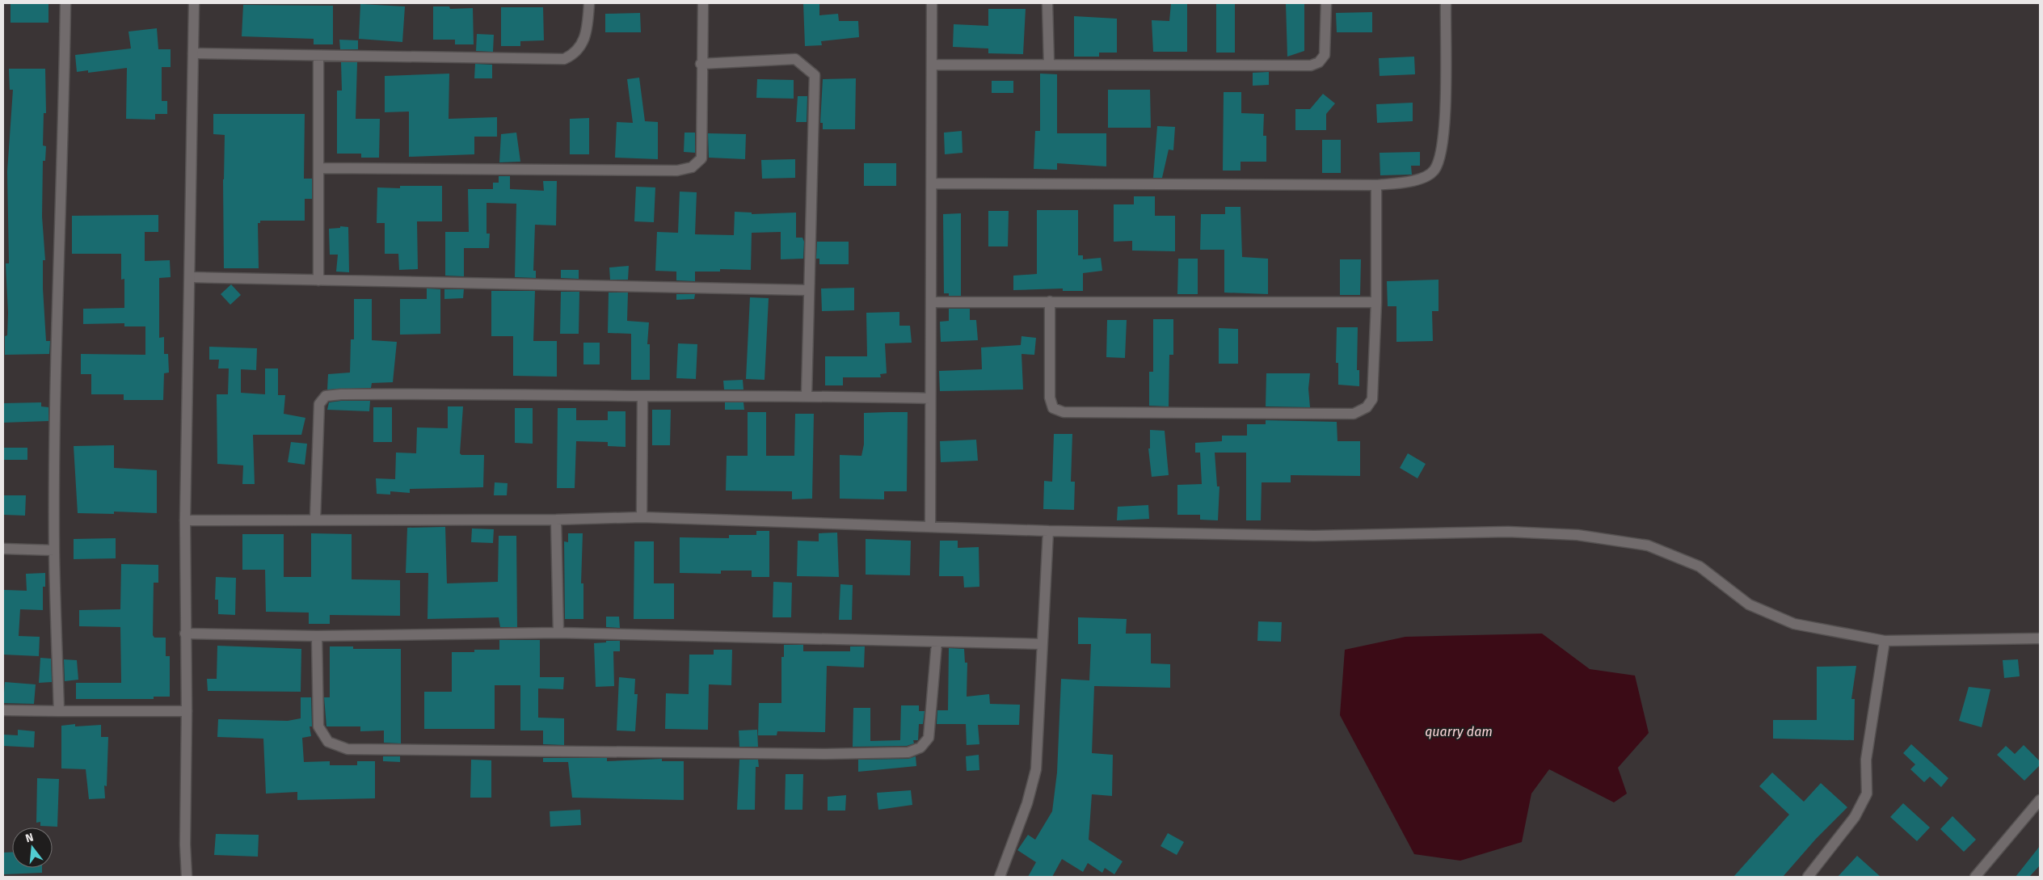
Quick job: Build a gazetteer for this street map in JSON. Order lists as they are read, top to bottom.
{
  "water": ["quarry dam"],
  "north": "top"
}
